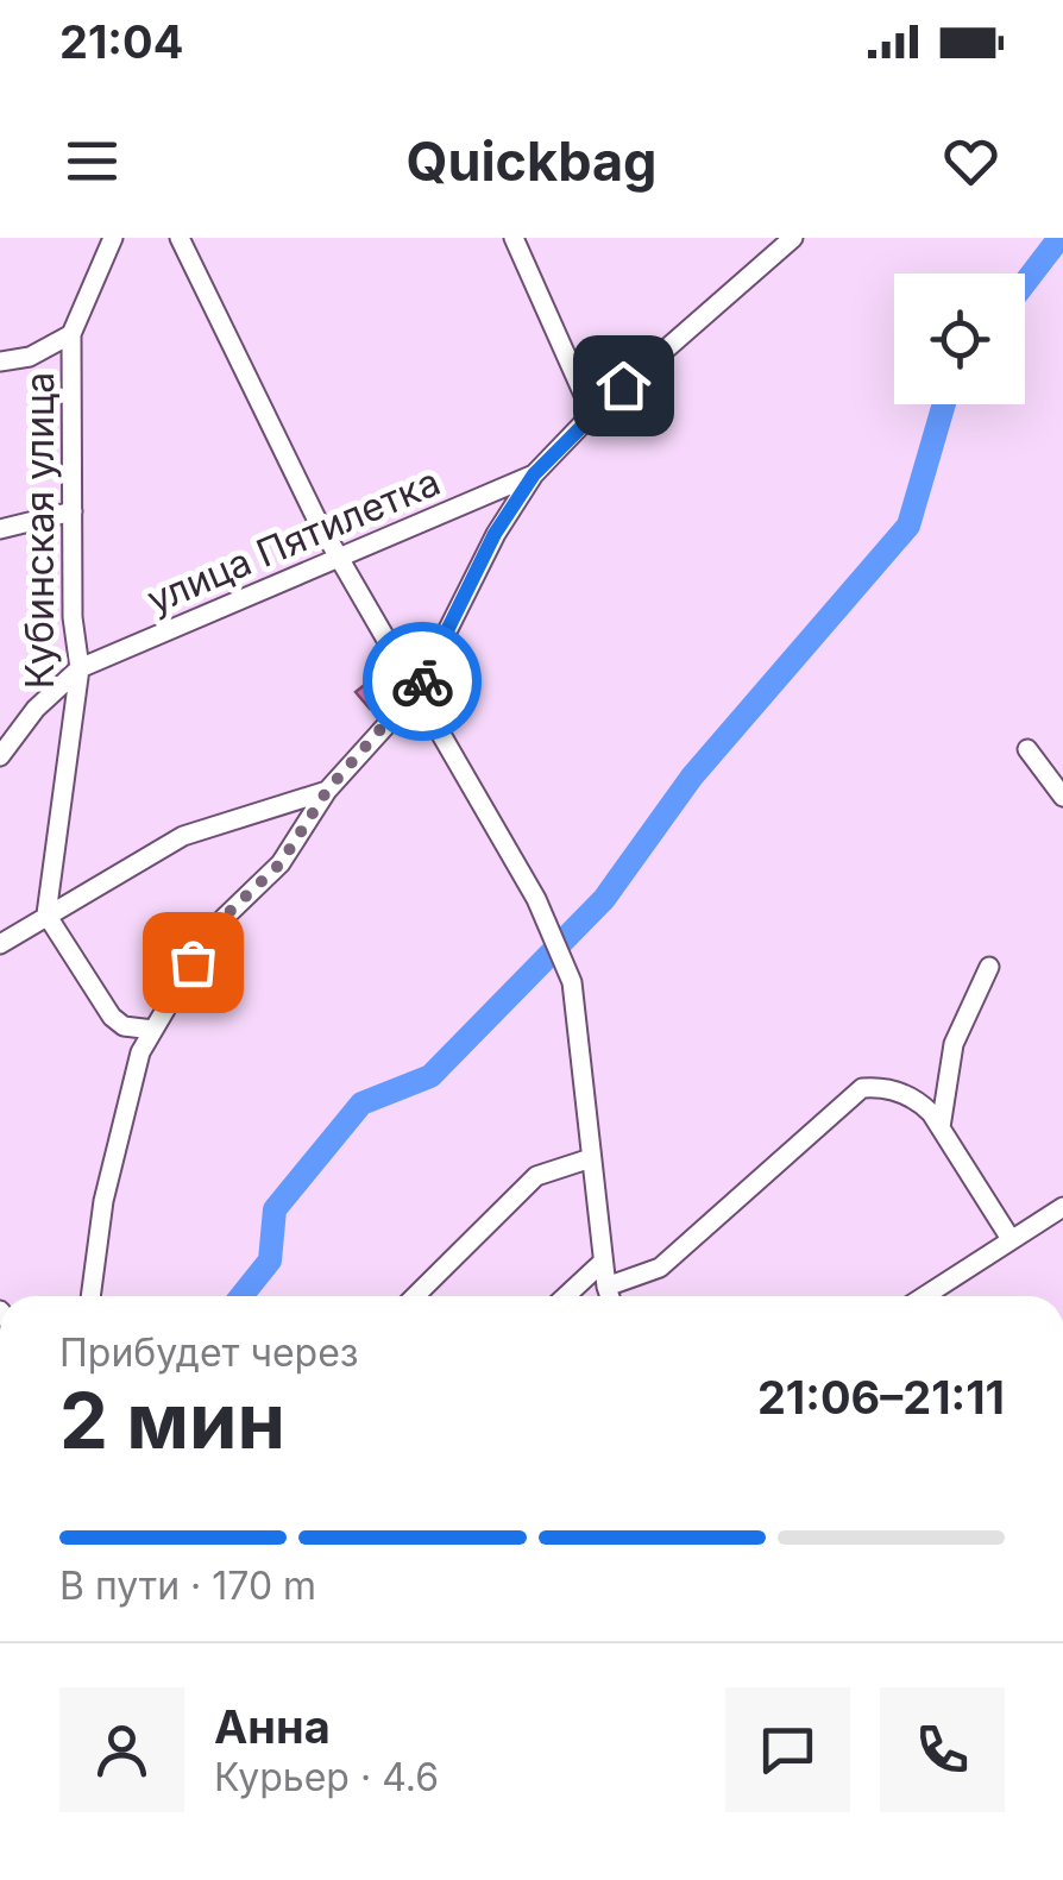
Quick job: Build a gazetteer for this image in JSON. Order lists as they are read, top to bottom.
{
  "streets": {
    "street": ["Кубинская улица", "улица Пятилетка"]
  },
  "crossings": [
    ["Кубинская улица", "улица Пятилетка"]
  ],
  "page": {
    "status": "21:04",
    "header": "Quickbag",
    "heading": ["2 мин", "Прибудет через", "21:06–21:11"],
    "panel": ["Анна", "Курьер · 4.6"],
    "bar": "В пути · 170 m"
  }
}
